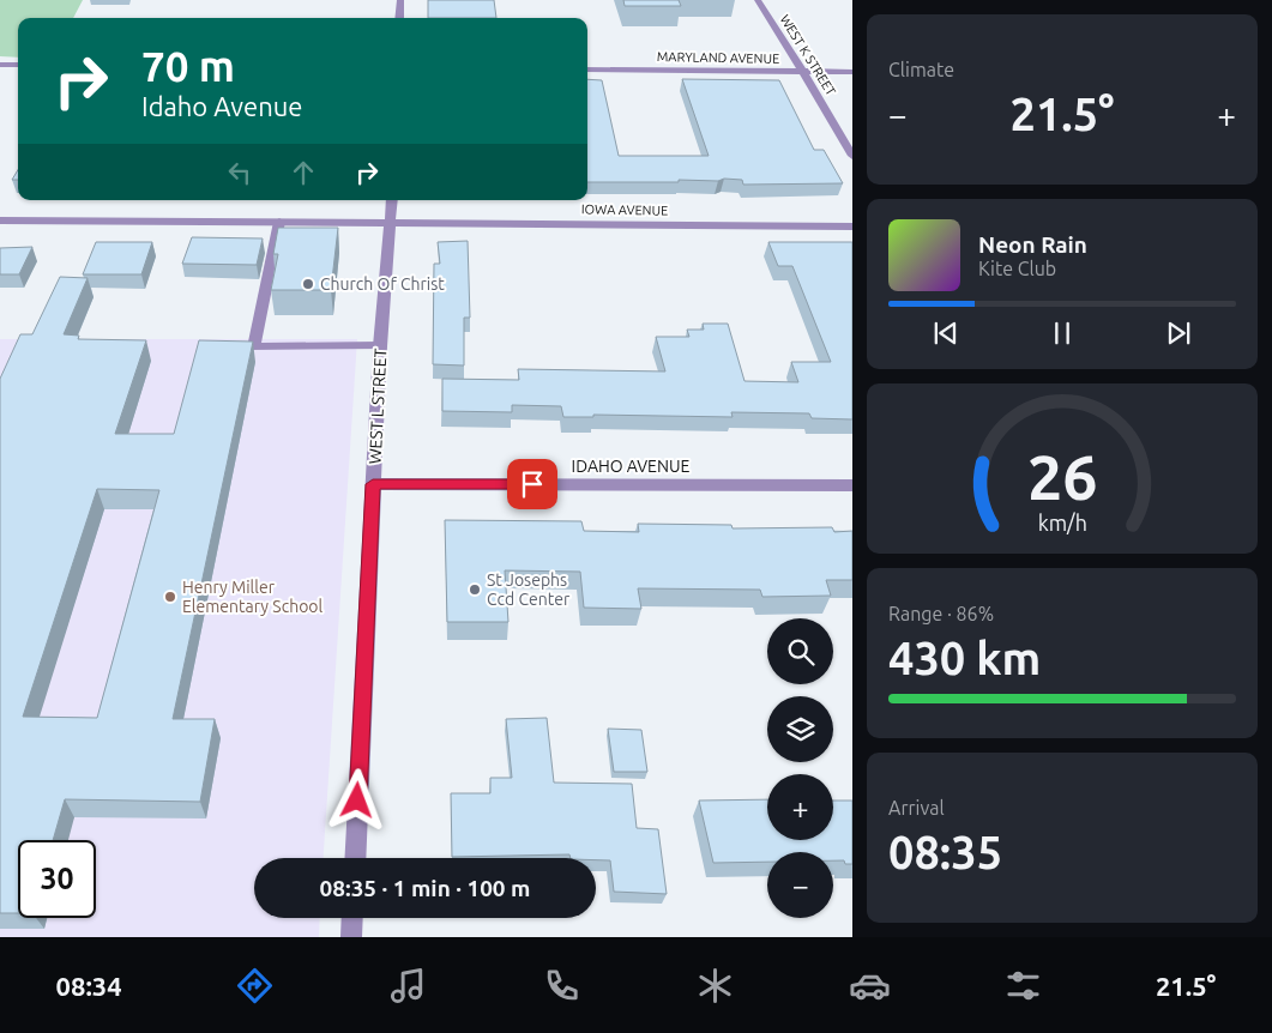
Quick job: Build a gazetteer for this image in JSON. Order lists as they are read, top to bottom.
{
  "streets": {
    "street": [
      "WEST K STREET",
      "MARYLAND AVENUE",
      "IOWA AVENUE",
      "WEST L STREET",
      "IDAHO AVENUE"
    ]
  },
  "crossings": [
    ["WEST K STREET", "MARYLAND AVENUE"],
    ["IOWA AVENUE", "WEST L STREET"],
    ["WEST L STREET", "IDAHO AVENUE"]
  ],
  "places": ["Church Of Christ", "St Josephs Ccd Center", "Henry Miller Elementary School"],
  "page": {
    "tile": [
      "Climate",
      ["Range · 86%", "430 km"],
      ["Arrival", "08:35"]
    ],
    "turn": ["70 m", "Idaho Avenue"],
    "heat": ["−", "21.5°", "+"],
    "song": ["Neon Rain", "Kite Club"],
    "map_buttons": ["+", "−"],
    "limit": "30",
    "trip": "08:35 · 1 min · 100 m",
    "tabs": ["08:34", "21.5°"],
    "gauge": ["26", "km/h"]
  }
}
